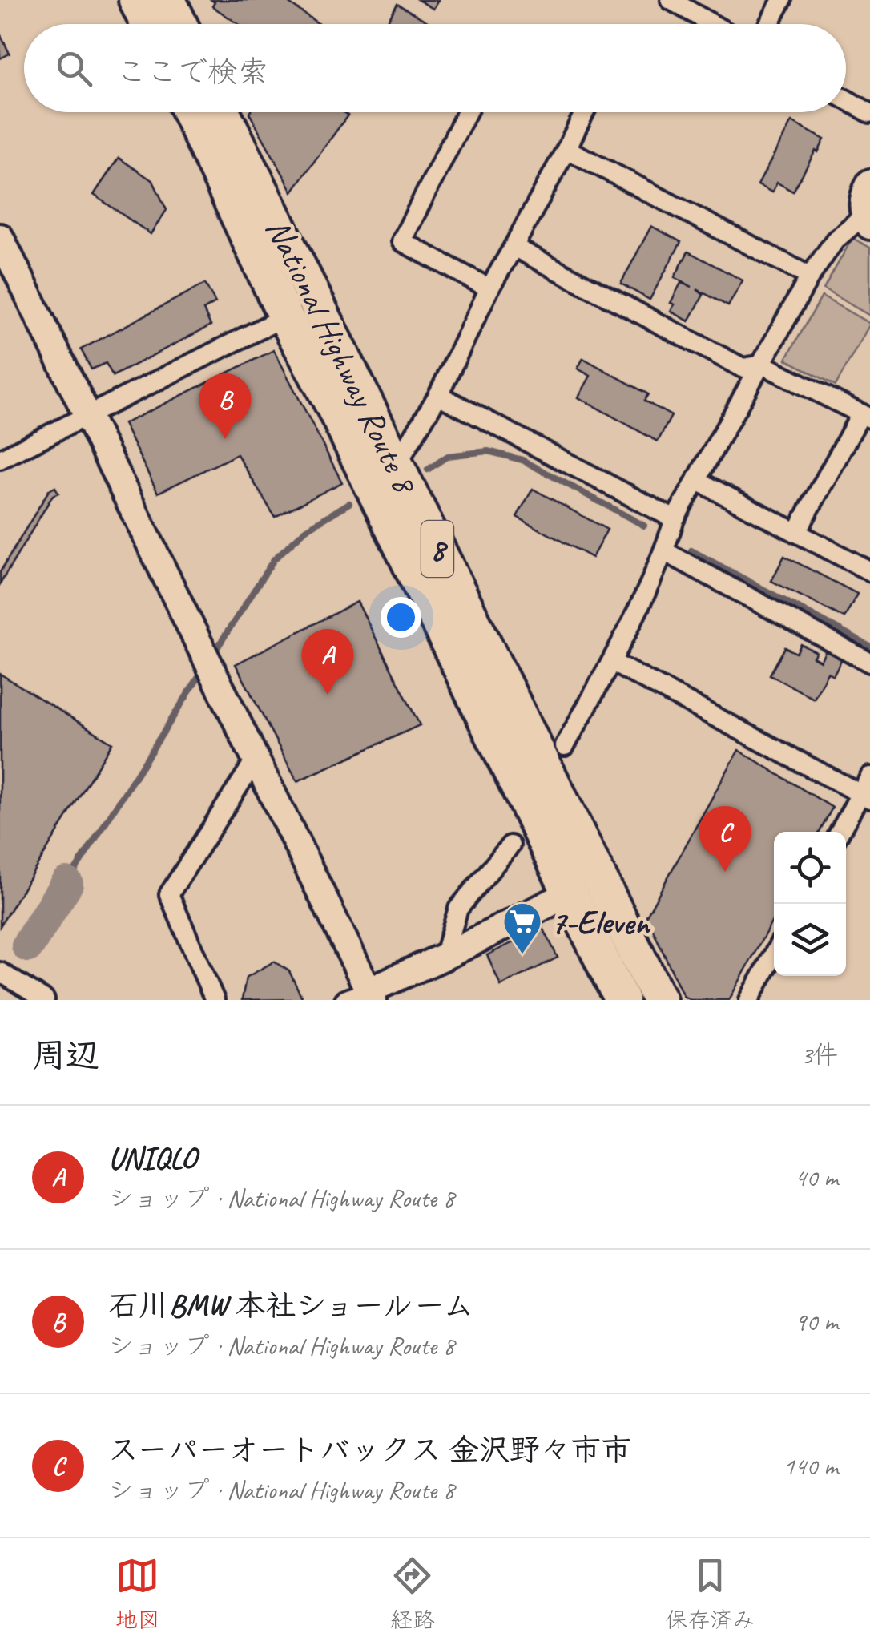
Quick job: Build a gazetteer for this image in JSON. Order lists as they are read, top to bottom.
{
  "streets": {
    "highway": ["National Highway Route 8", "8"]
  },
  "places": {
    "supermarket": ["7-Eleven"]
  },
  "page": {
    "search": "ここで検索",
    "pins": ["B", "A", "C"],
    "heading": ["周辺", "3件"],
    "list": [
      {
        "mark": "A",
        "name": "UNIQLO",
        "note": "ショップ · National Highway Route 8",
        "value": "40 m"
      },
      {
        "mark": "B",
        "name": "石川BMW 本社ショールーム",
        "note": "ショップ · National Highway Route 8",
        "value": "90 m"
      },
      {
        "mark": "C",
        "name": "スーパーオートバックス 金沢野々市市",
        "note": "ショップ · National Highway Route 8",
        "value": "140 m"
      }
    ],
    "nav": ["地図", "経路", "保存済み"]
  }
}
